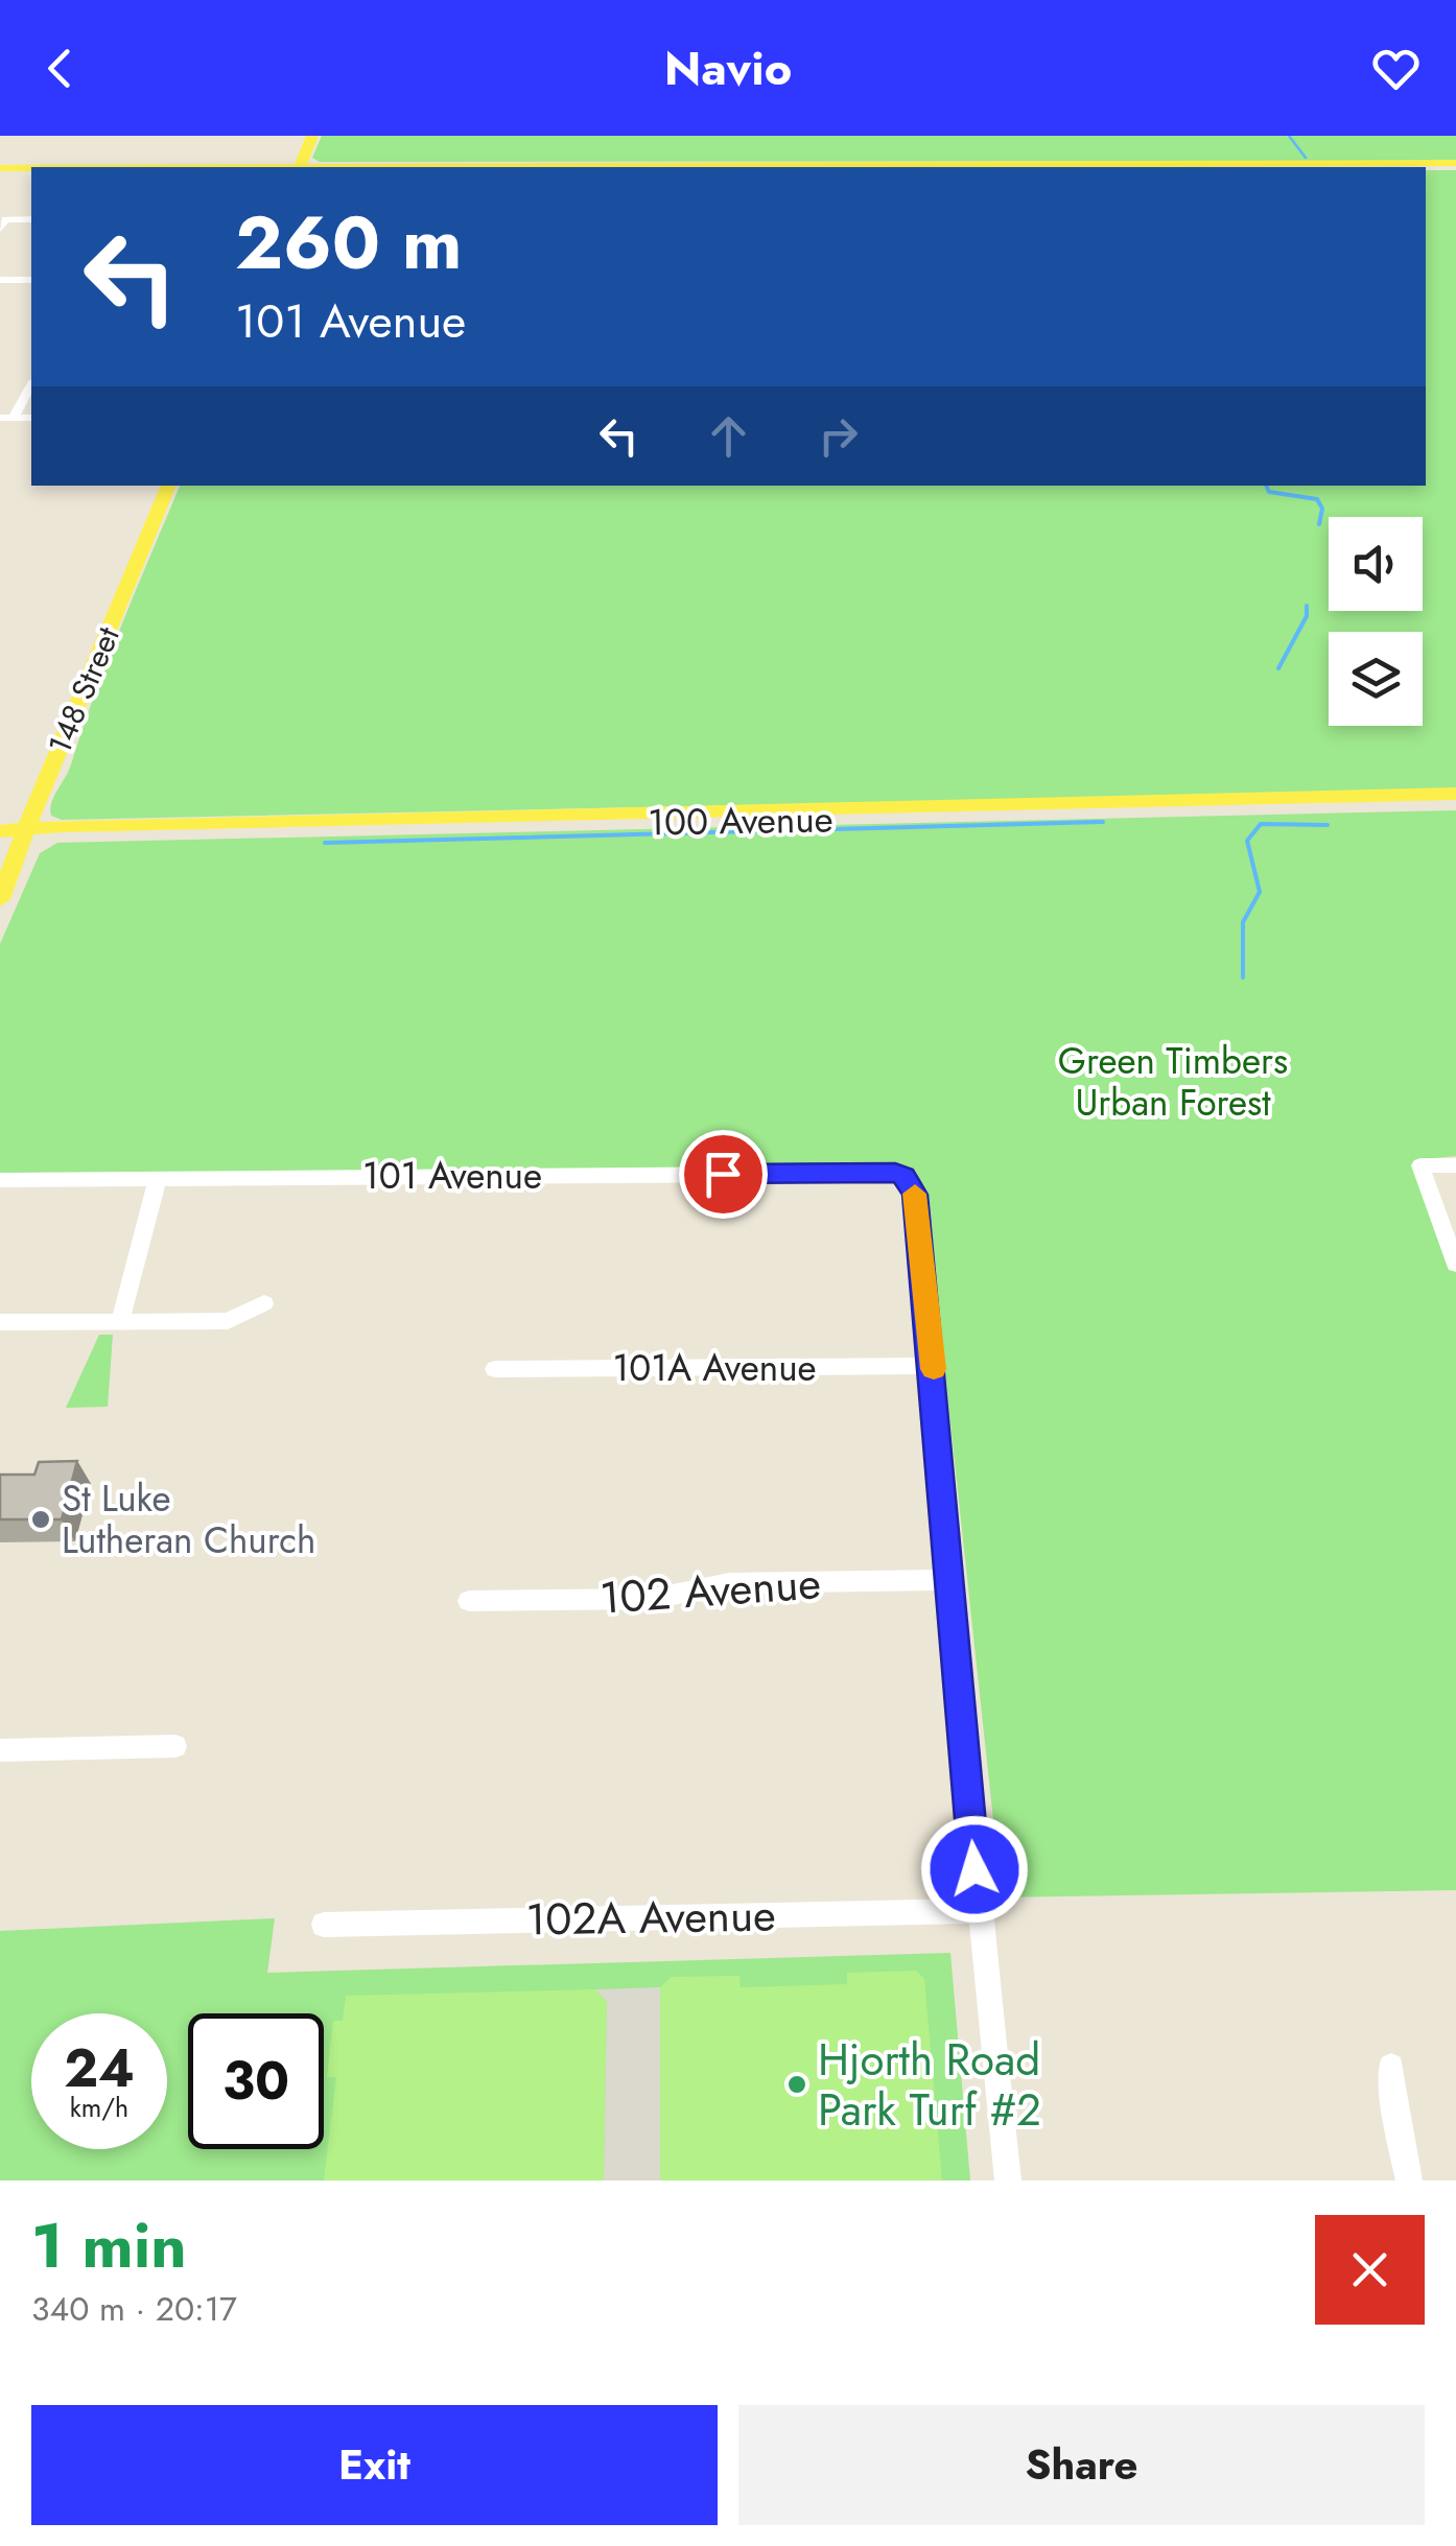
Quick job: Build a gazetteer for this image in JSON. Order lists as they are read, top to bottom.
{
  "streets": {
    "main road": ["148 Street", "100 Avenue"],
    "street": [
      "101 Avenue",
      "101A Avenue",
      "102 Avenue",
      "102A Avenue"
    ]
  },
  "crossings": [
    ["148 Street", "100 Avenue"],
    ["101 Avenue", "101A Avenue"]
  ],
  "parks": ["Green Timbers Urban Forest"],
  "places": ["St Luke Lutheran Church", "Hjorth Road Park Turf #2"],
  "page": {
    "header": "Navio",
    "turn": ["260 m", "101 Avenue"],
    "speed": "24 km/h",
    "limit": "30",
    "heading": ["1 min", "340 m · 20:17"],
    "buttons": ["Exit", "Share"]
  }
}
